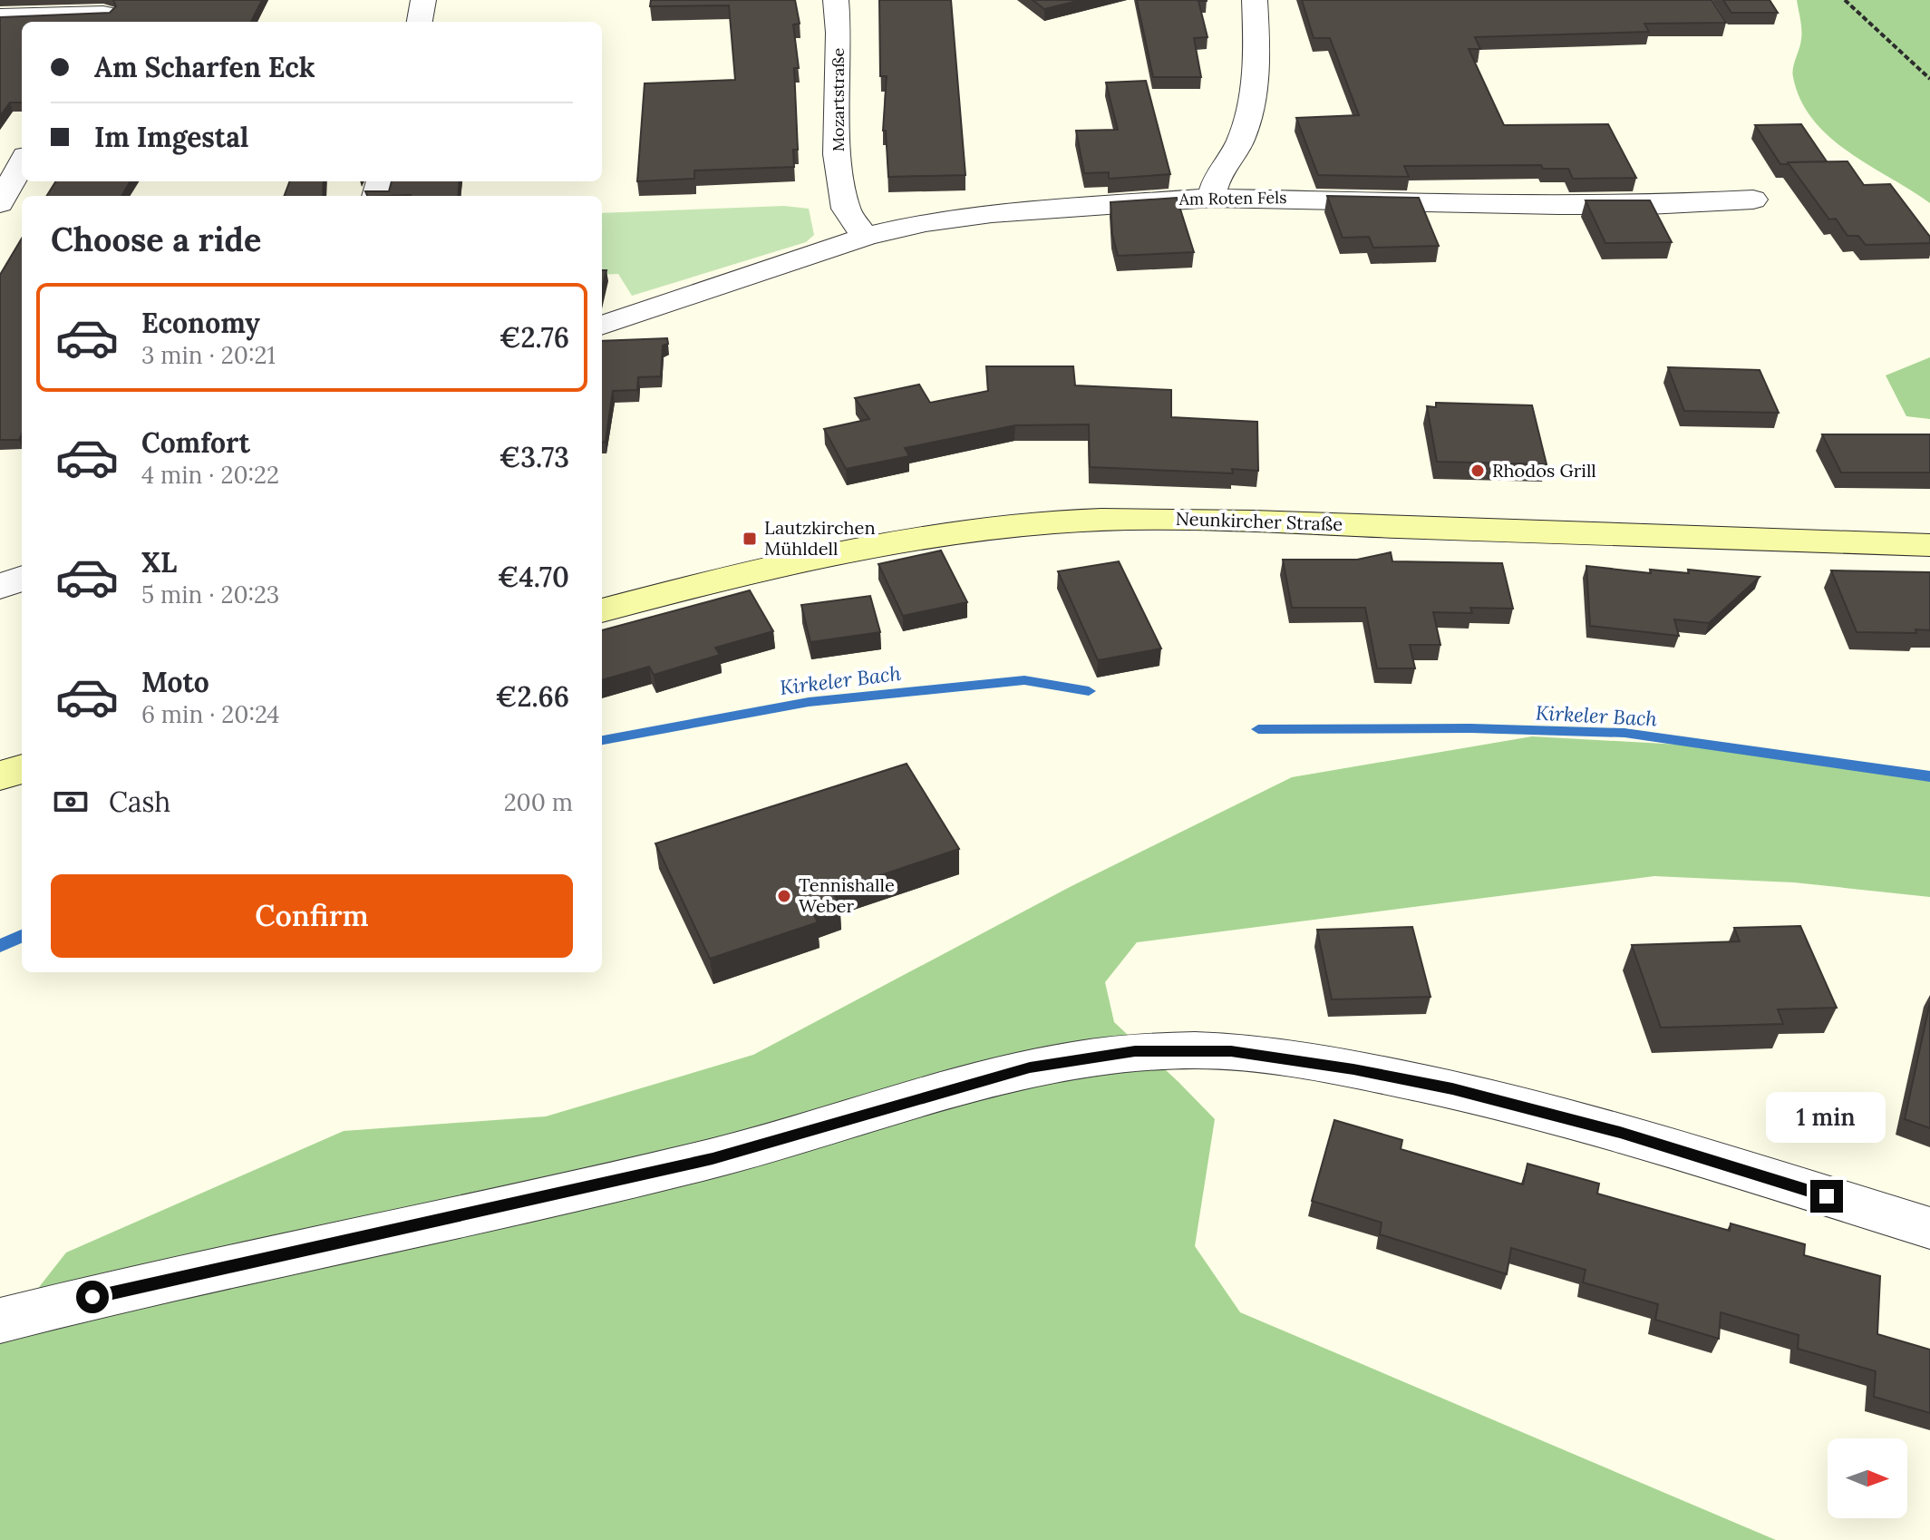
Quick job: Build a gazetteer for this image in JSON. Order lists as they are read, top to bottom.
{
  "streets": {
    "main road": ["Neunkircher Straße"],
    "street": ["Mozartstraße", "Am Roten Fels"]
  },
  "crossings": [
    ["Mozartstraße", "Am Roten Fels"]
  ],
  "water": ["Kirkeler Bach"],
  "places": {
    "other": ["Rhodos Grill", "Tennishalle Weber"],
    "transit": ["Lautzkirchen Mühldell"]
  },
  "north": "right",
  "page": {
    "banner": ["Am Scharfen Eck", "Im Imgestal"],
    "heading": "Choose a ride",
    "list": [
      {
        "name": "Economy",
        "note": "3 min · 20:21",
        "value": "€2.76"
      },
      {
        "name": "Comfort",
        "note": "4 min · 20:22",
        "value": "€3.73"
      },
      {
        "name": "XL",
        "note": "5 min · 20:23",
        "value": "€4.70"
      },
      {
        "name": "Moto",
        "note": "6 min · 20:24",
        "value": "€2.66"
      }
    ],
    "pay": ["Cash", "200 m"],
    "buttons": "Confirm",
    "bubble": "1 min"
  }
}
